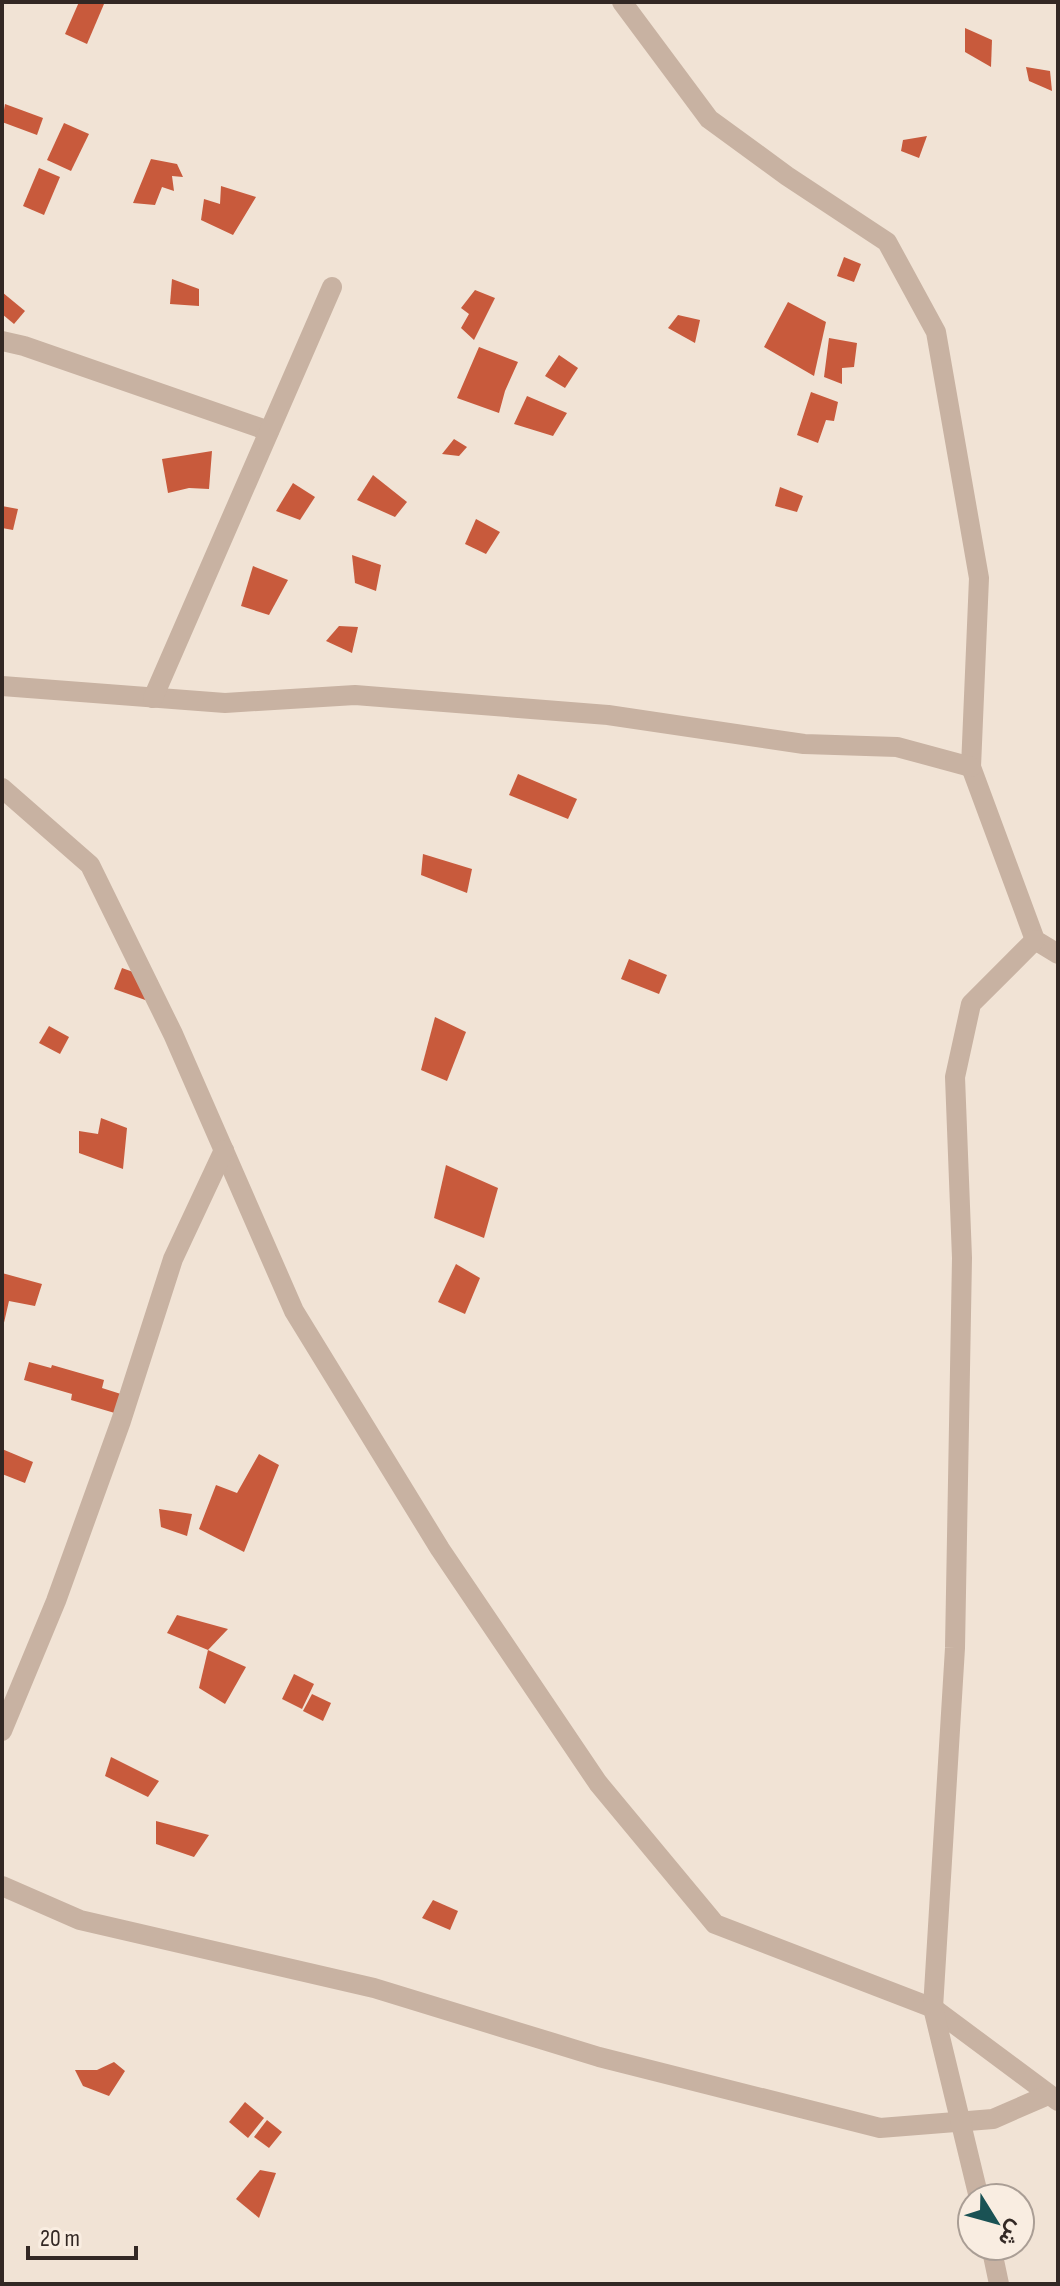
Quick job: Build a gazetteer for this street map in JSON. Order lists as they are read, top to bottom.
{
  "scale_bar": "20 m",
  "north": "bottom right"
}
